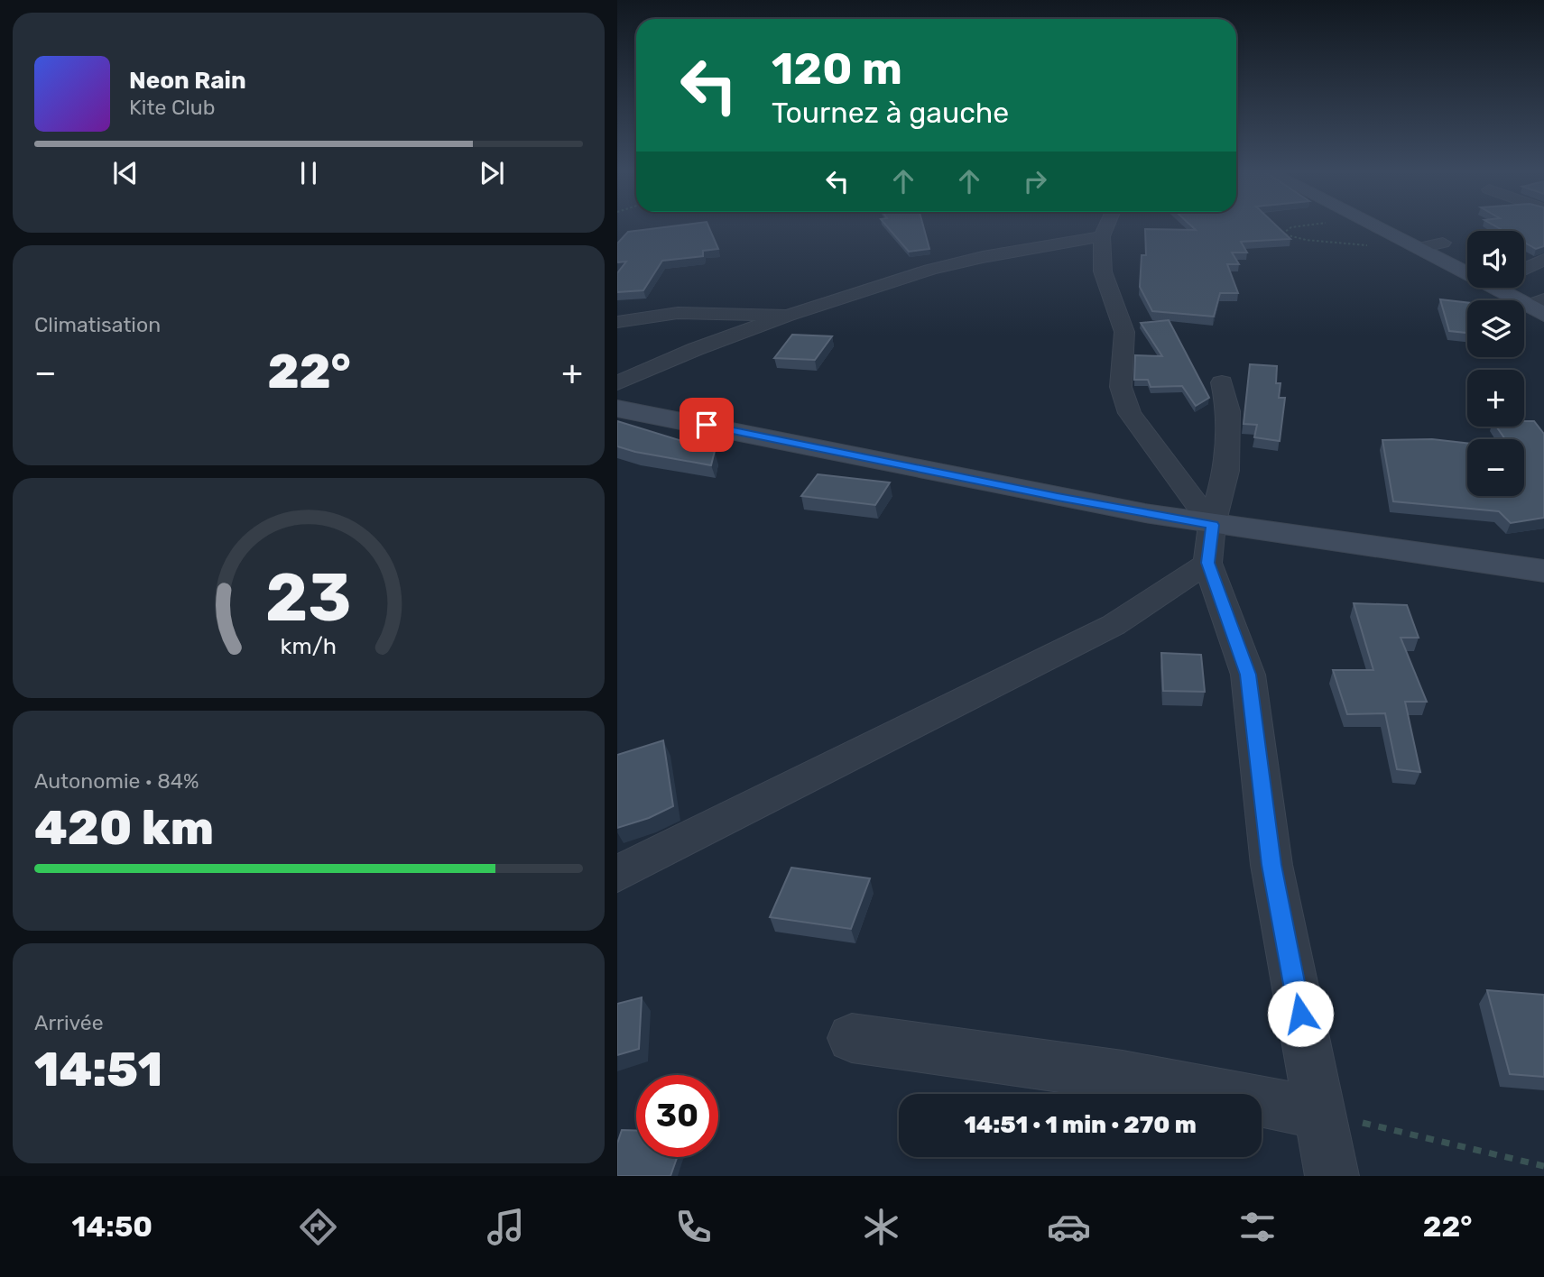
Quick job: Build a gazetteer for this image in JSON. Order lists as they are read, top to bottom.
{
  "page": {
    "turn": ["120 m", "Tournez à gauche"],
    "song": ["Neon Rain", "Kite Club"],
    "map_buttons": ["+", "−"],
    "tile": [
      "Climatisation",
      ["Autonomie · 84%", "420 km"],
      ["Arrivée", "14:51"]
    ],
    "heat": ["−", "22°", "+"],
    "limit": "30",
    "trip": "14:51 · 1 min · 270 m",
    "tabs": ["14:50", "22°"],
    "gauge": ["23", "km/h"]
  }
}
